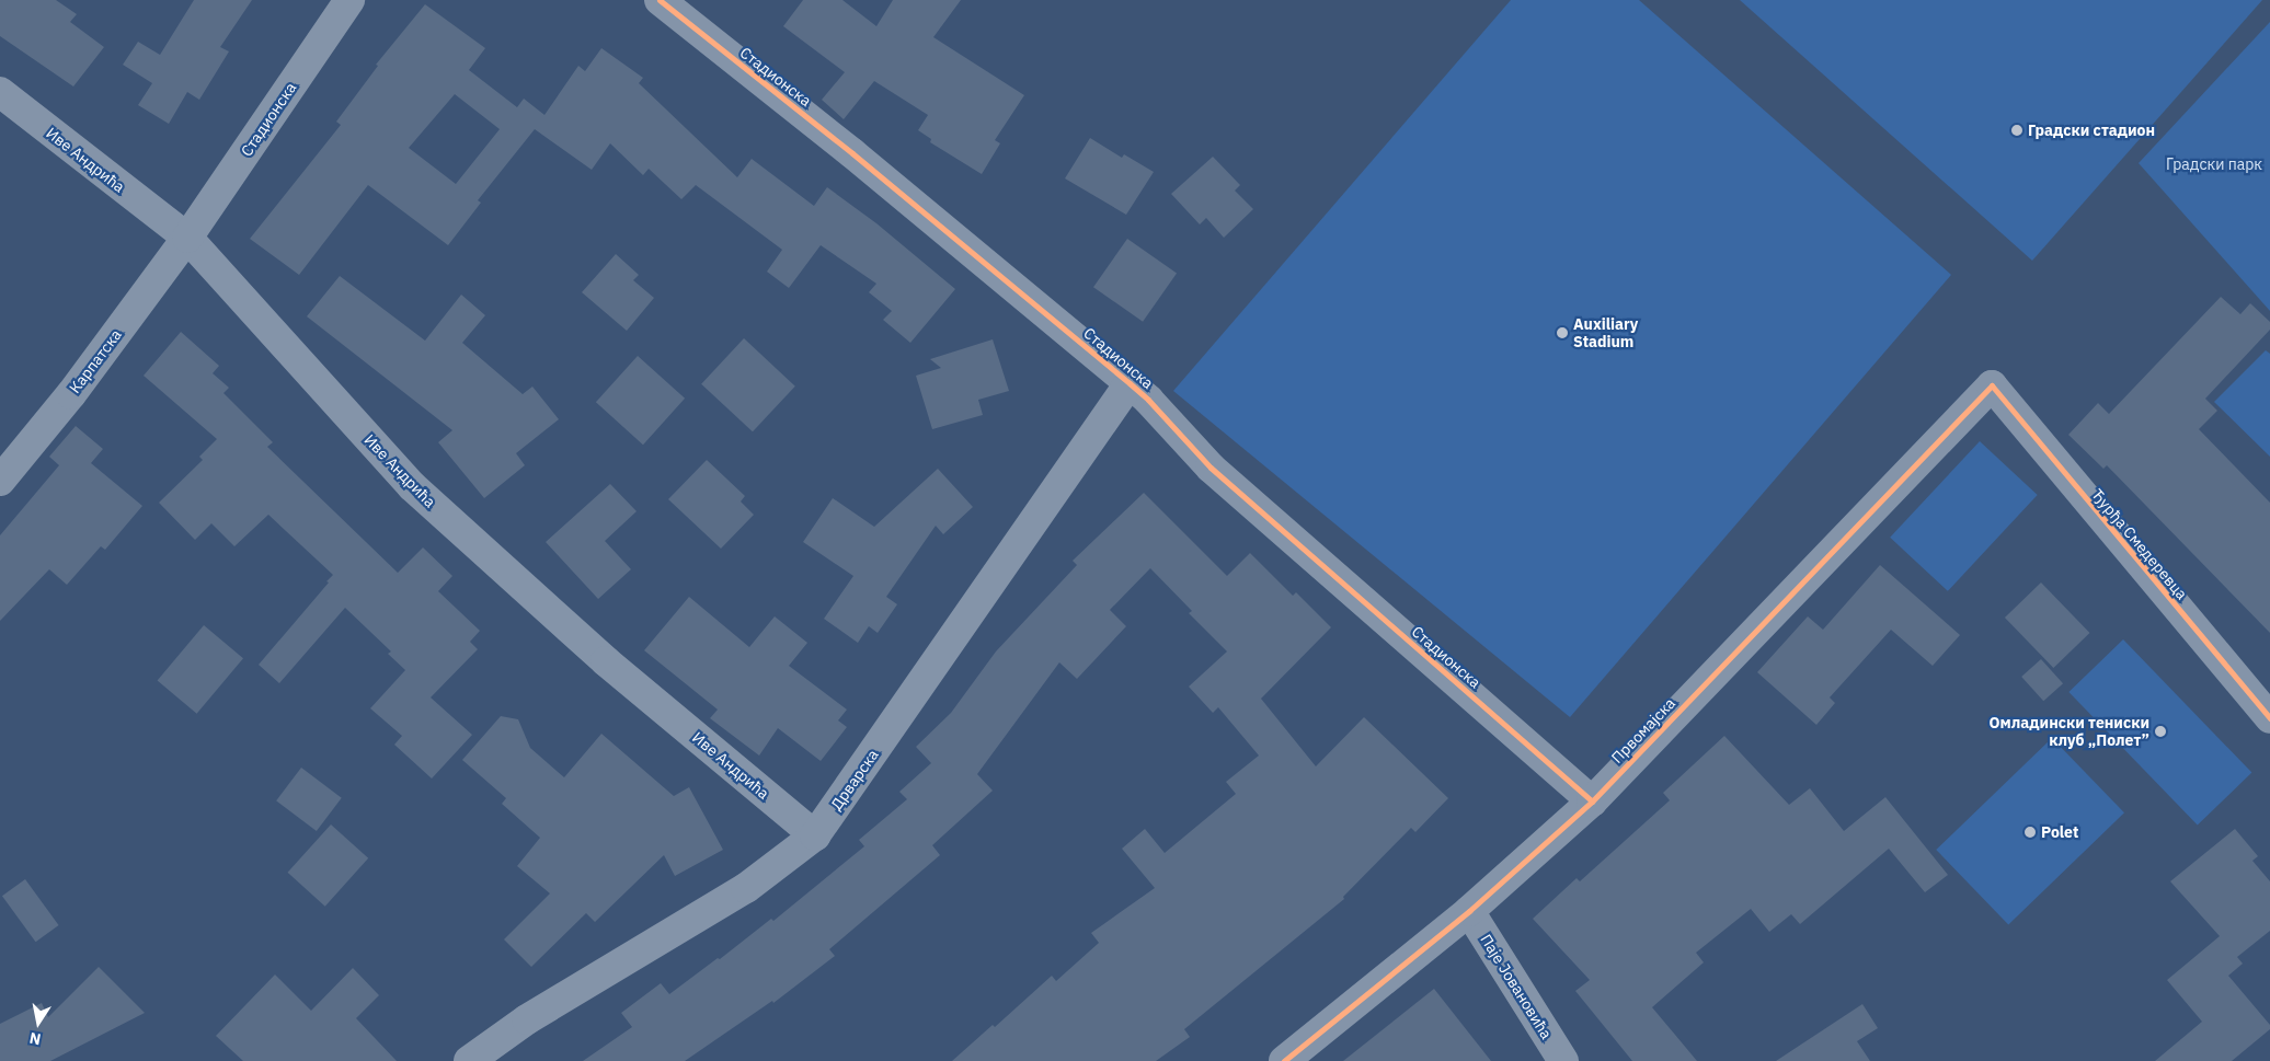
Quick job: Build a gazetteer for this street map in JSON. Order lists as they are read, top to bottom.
{
  "streets": {
    "street": [
      "Стадионска",
      "Иве Андрића",
      "Карпатска",
      "Ђурђа Смедеревца",
      "Првомајска",
      "Дрварска",
      "Паје Јовановића"
    ]
  },
  "crossings": [
    ["Стадионска", "Иве Андрића"],
    ["Стадионска", "Карпатска"],
    ["Стадионска", "Првомајска"],
    ["Стадионска", "Дрварска"],
    ["Иве Андрића", "Карпатска"],
    ["Иве Андрића", "Дрварска"],
    ["Ђурђа Смедеревца", "Првомајска"],
    ["Првомајска", "Паје Јовановића"]
  ],
  "parks": ["Градски парк"],
  "places": [
    "Градски стадион",
    "Auxiliary Stadium",
    "Омладински тениски клуб „Полет”",
    "Polet"
  ],
  "north": "bottom"
}
